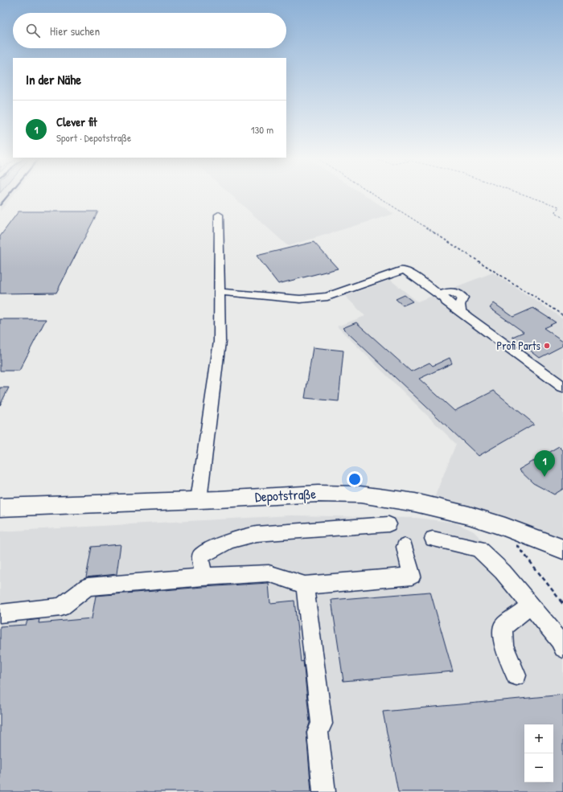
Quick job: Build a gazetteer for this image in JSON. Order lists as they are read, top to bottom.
{
  "streets": {
    "main road": ["Depotstraße"]
  },
  "places": ["Profi Parts"],
  "page": {
    "search": "Hier suchen",
    "heading": "In der Nähe",
    "list": [
      {
        "mark": "1",
        "name": "Clever fit",
        "note": "Sport · Depotstraße",
        "value": "130 m"
      }
    ],
    "pins": "1",
    "map_buttons": ["+", "−"]
  }
}
